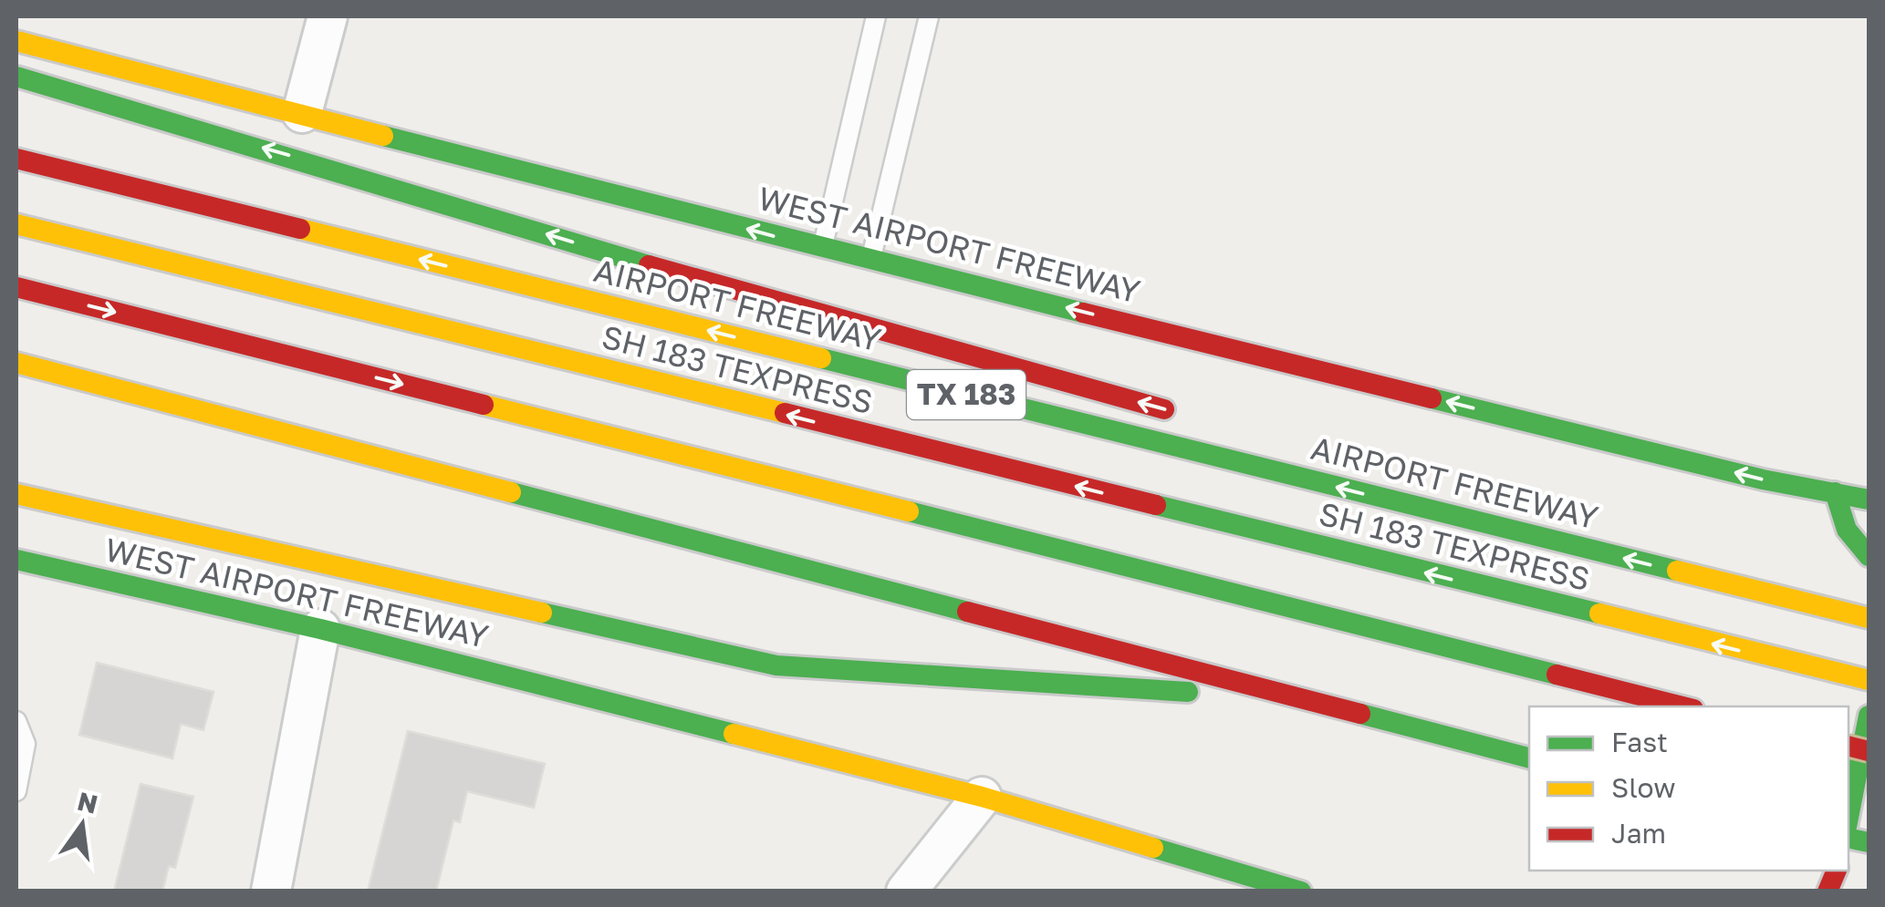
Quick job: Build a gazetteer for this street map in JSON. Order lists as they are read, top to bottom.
{
  "streets": {
    "main road": [
      "WEST AIRPORT FREEWAY",
      "AIRPORT FREEWAY",
      "SH 183 TEXPRESS",
      "TX 183"
    ]
  },
  "legend": ["Fast", "Slow", "Jam"],
  "north": "top"
}
